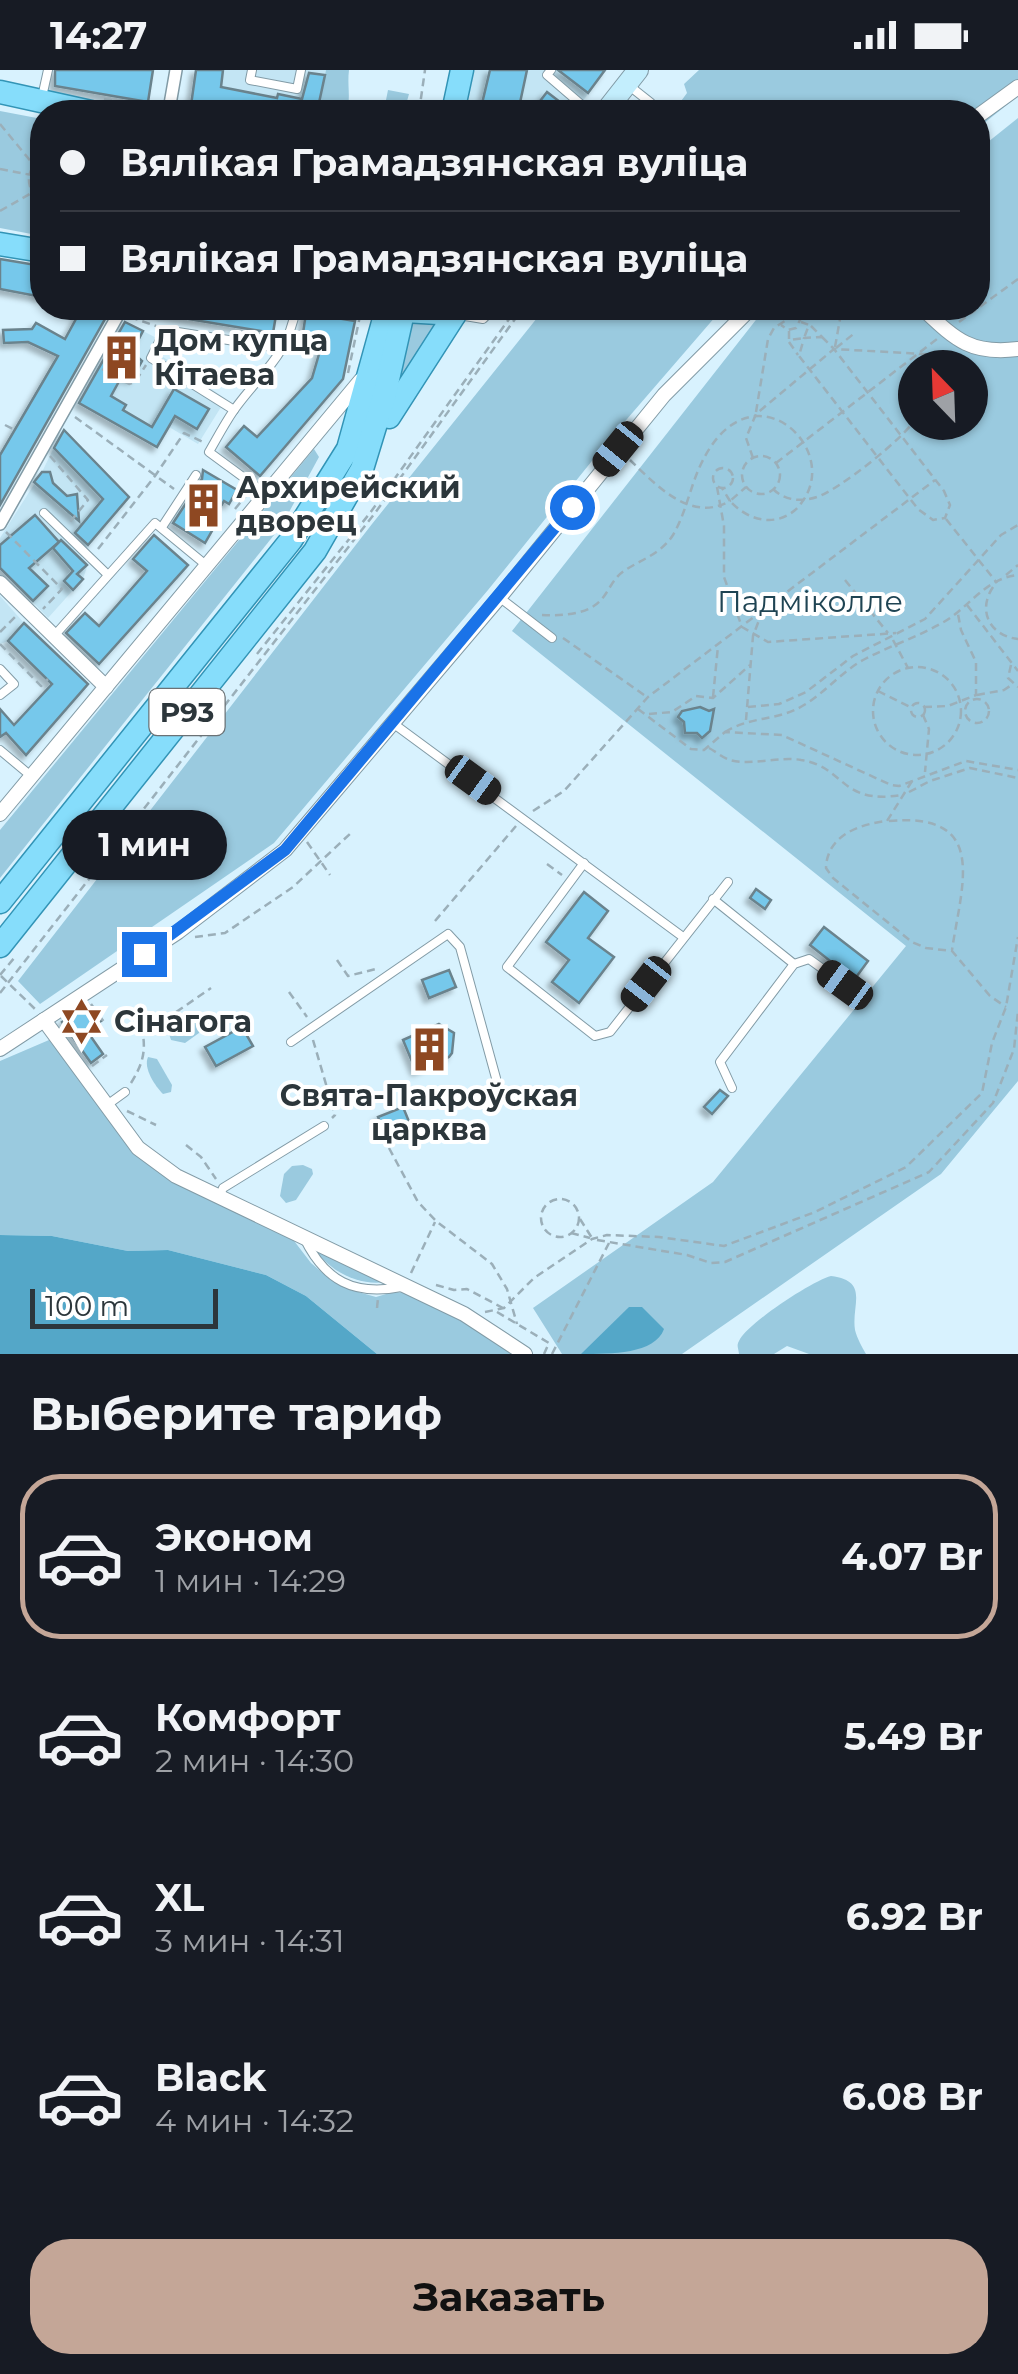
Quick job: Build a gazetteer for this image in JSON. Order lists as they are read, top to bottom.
{
  "streets": {
    "main road": ["Р93"]
  },
  "parks": ["Падміколле"],
  "places": {
    "building": ["Дом купца Кітаева", "Архирейский дворец", "Свята-Пакроўская царква"],
    "synagogue": ["Сінагога"]
  },
  "scale_bar": "100 m",
  "north": "top left",
  "page": {
    "status": "14:27",
    "banner": ["Вялікая Грамадзянская вуліца", "Вялікая Грамадзянская вуліца"],
    "bubble": "1 мин",
    "scale": "100 m",
    "heading": "Выберите тариф",
    "list": [
      {
        "name": "Эконом",
        "note": "1 мин · 14:29",
        "value": "4.07 Br"
      },
      {
        "name": "Комфорт",
        "note": "2 мин · 14:30",
        "value": "5.49 Br"
      },
      {
        "name": "XL",
        "note": "3 мин · 14:31",
        "value": "6.92 Br"
      },
      {
        "name": "Black",
        "note": "4 мин · 14:32",
        "value": "6.08 Br"
      }
    ],
    "buttons": "Заказать"
  }
}
